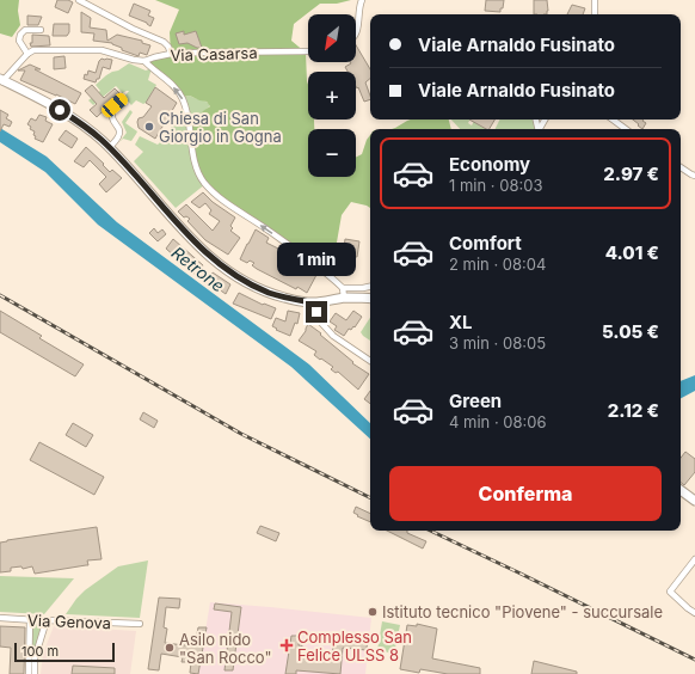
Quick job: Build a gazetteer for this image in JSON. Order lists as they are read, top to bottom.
{
  "streets": {
    "street": ["Via Casarsa", "Via Genova"]
  },
  "water": ["Retrone"],
  "places": {
    "other": ["Chiesa di San Giorgio in Gogna", "Istituto tecnico \"Piovene\" - succursale", "Asilo nido \"San Rocco\""],
    "health": ["Complesso San Felice ULSS 8"]
  },
  "scale_bar": "100 m",
  "north": "bottom left",
  "page": {
    "map_buttons": ["+", "−"],
    "banner": ["Viale Arnaldo Fusinato", "Viale Arnaldo Fusinato"],
    "list": [
      {
        "name": "Economy",
        "note": "1 min · 08:03",
        "value": "2.97 €"
      },
      {
        "name": "Comfort",
        "note": "2 min · 08:04",
        "value": "4.01 €"
      },
      {
        "name": "XL",
        "note": "3 min · 08:05",
        "value": "5.05 €"
      },
      {
        "name": "Green",
        "note": "4 min · 08:06",
        "value": "2.12 €"
      }
    ],
    "bubble": "1 min",
    "buttons": "Conferma",
    "scale": "100 m"
  }
}
